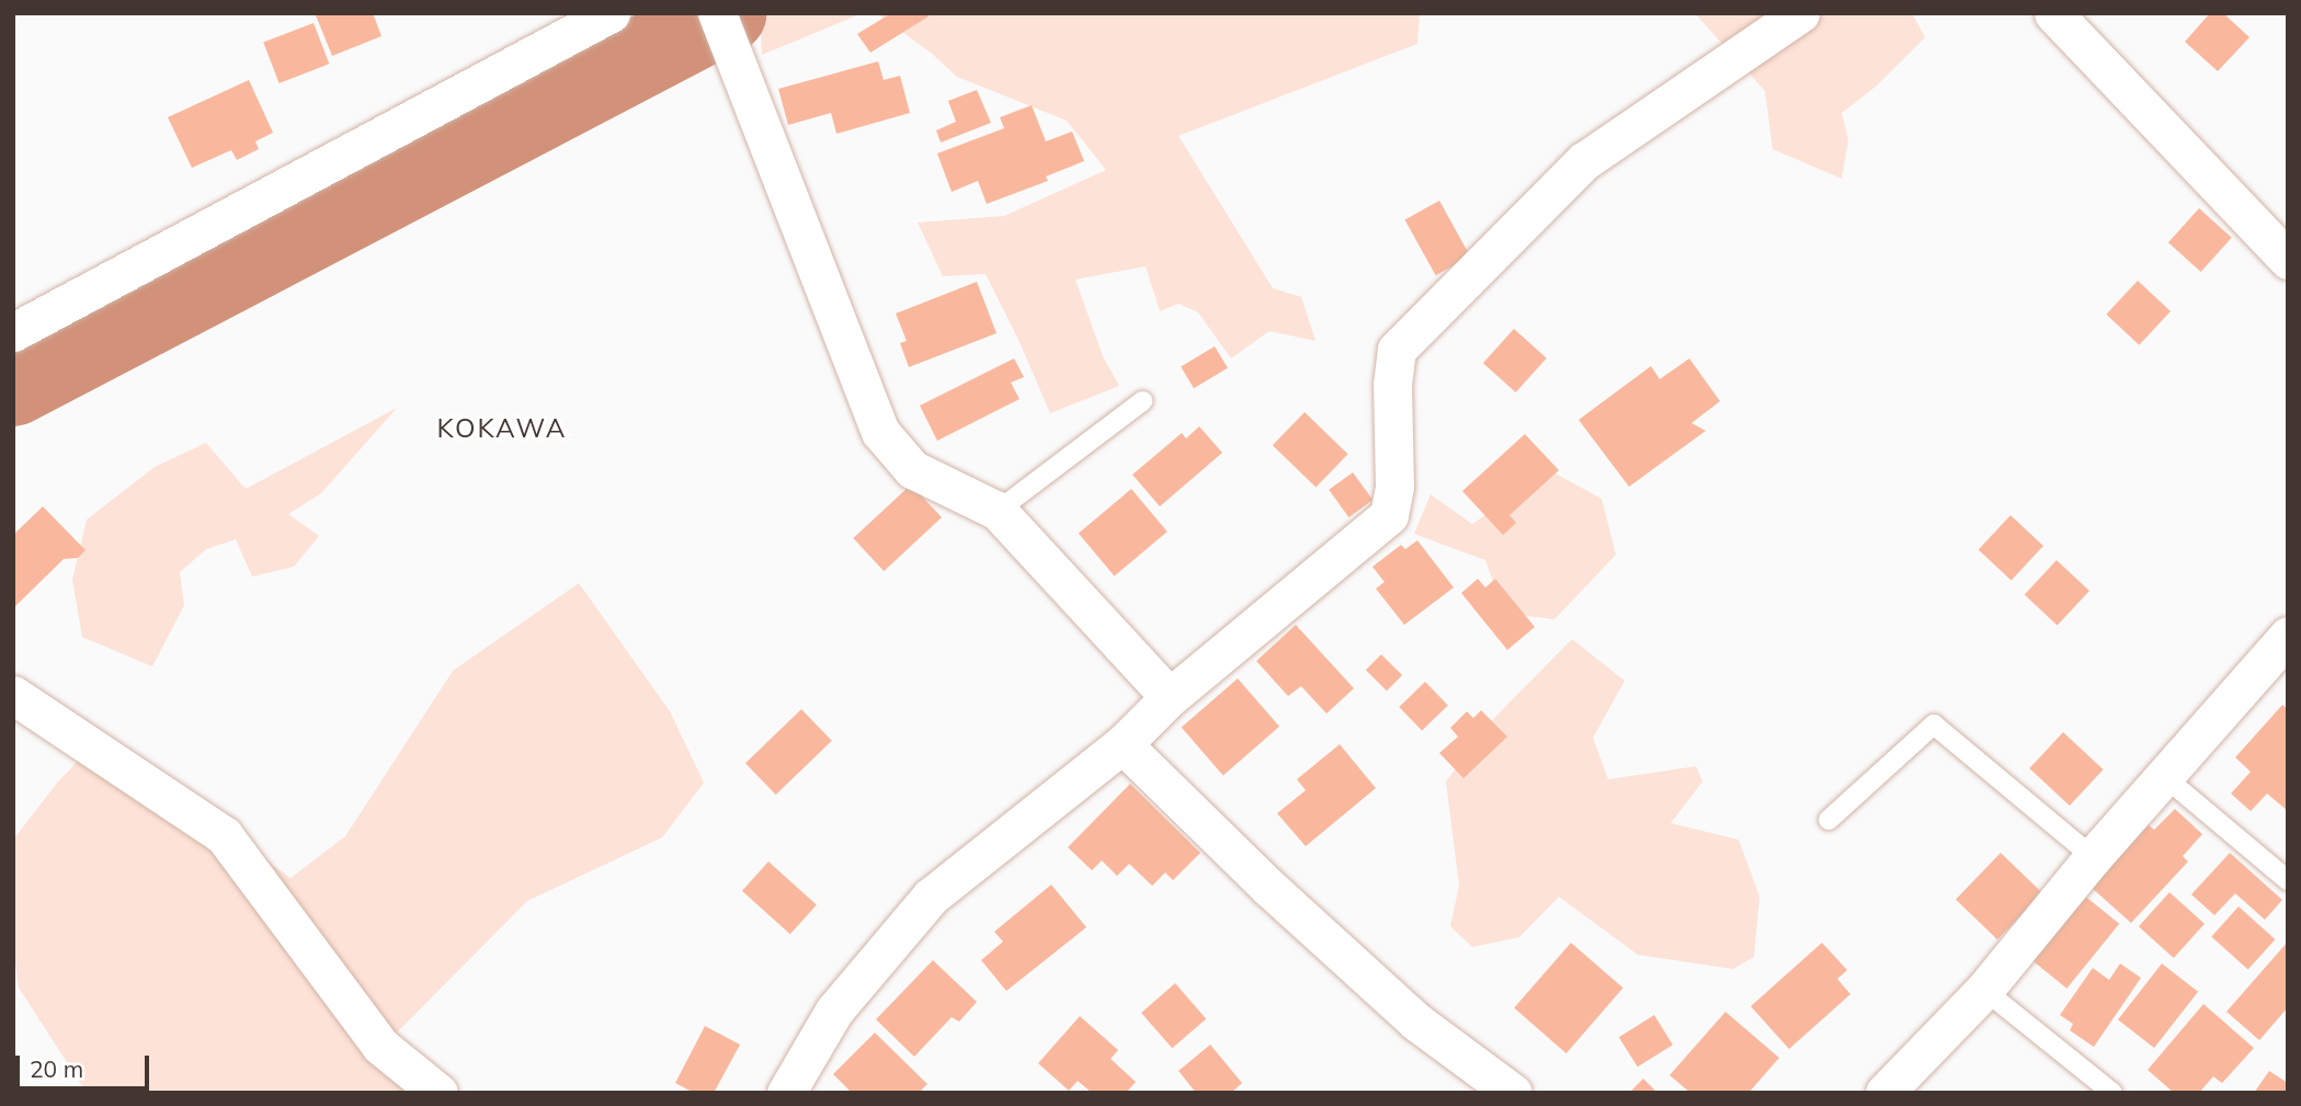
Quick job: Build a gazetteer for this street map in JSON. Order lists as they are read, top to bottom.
{
  "districts": ["KOKAWA"],
  "scale_bar": "20 m"
}
